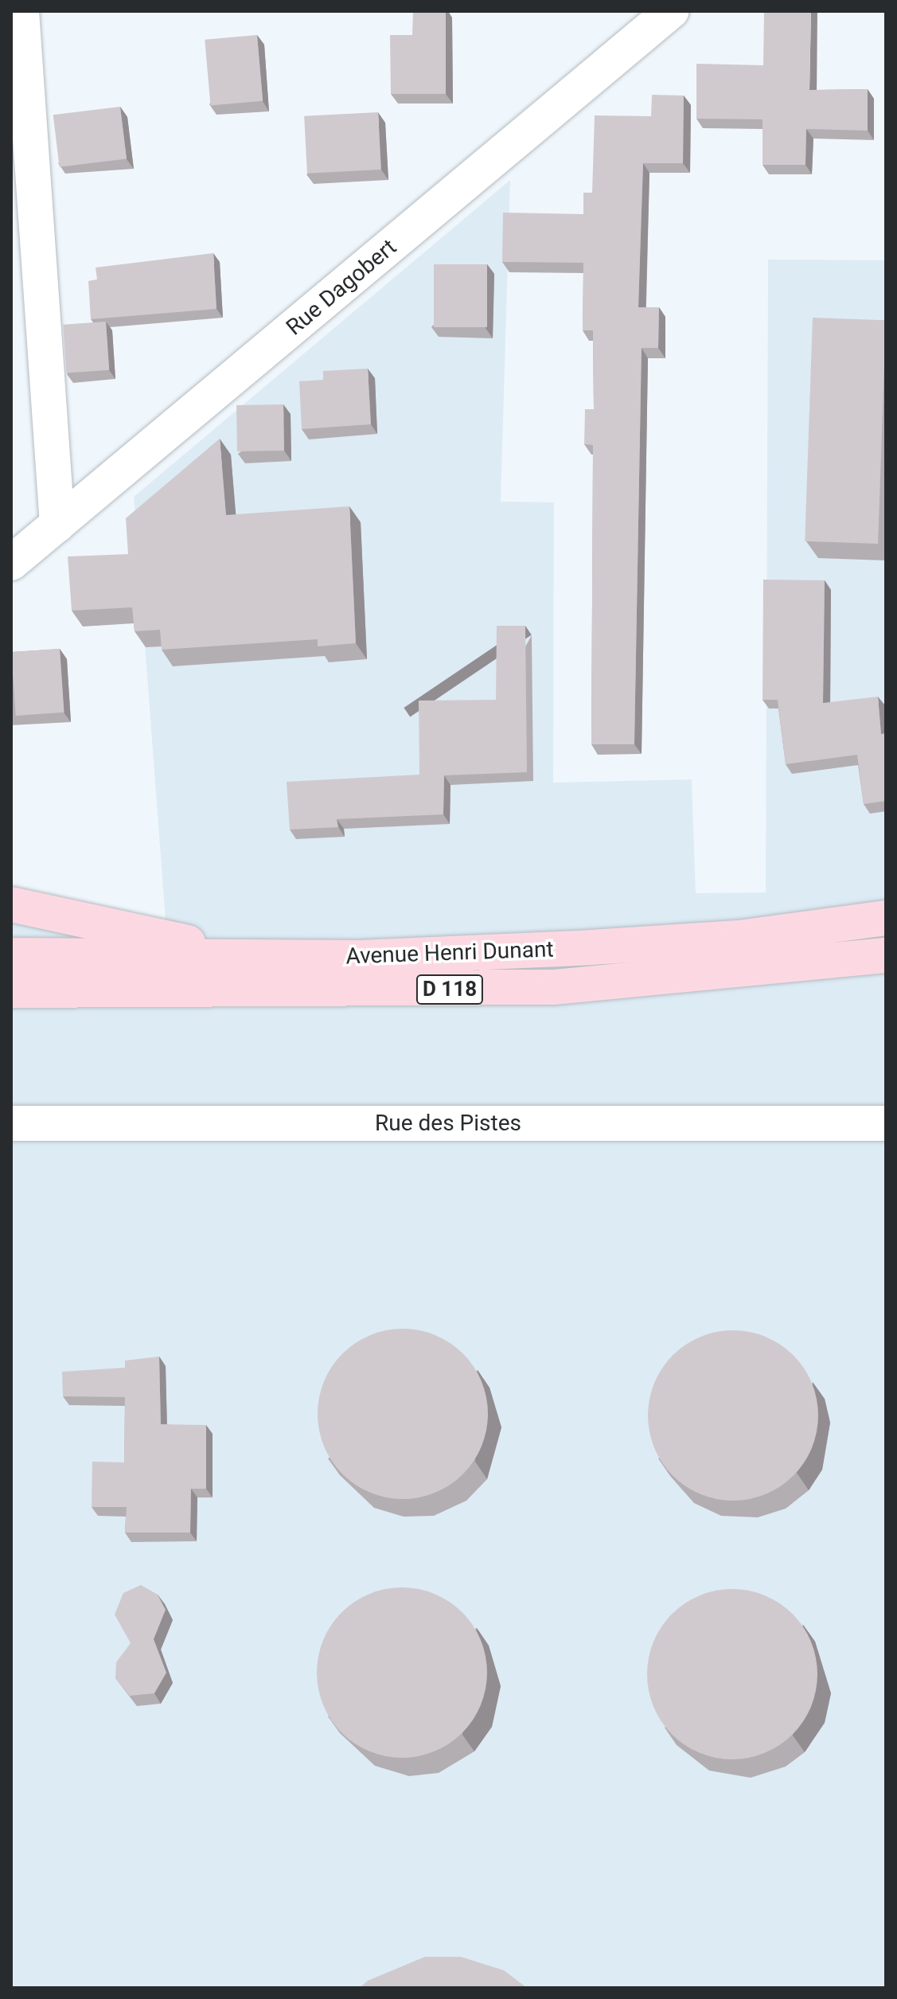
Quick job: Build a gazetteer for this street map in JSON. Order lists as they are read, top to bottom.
{
  "streets": {
    "main road": ["Avenue Henri Dunant", "D 118"],
    "street": ["Rue Dagobert", "Rue des Pistes"]
  }
}
